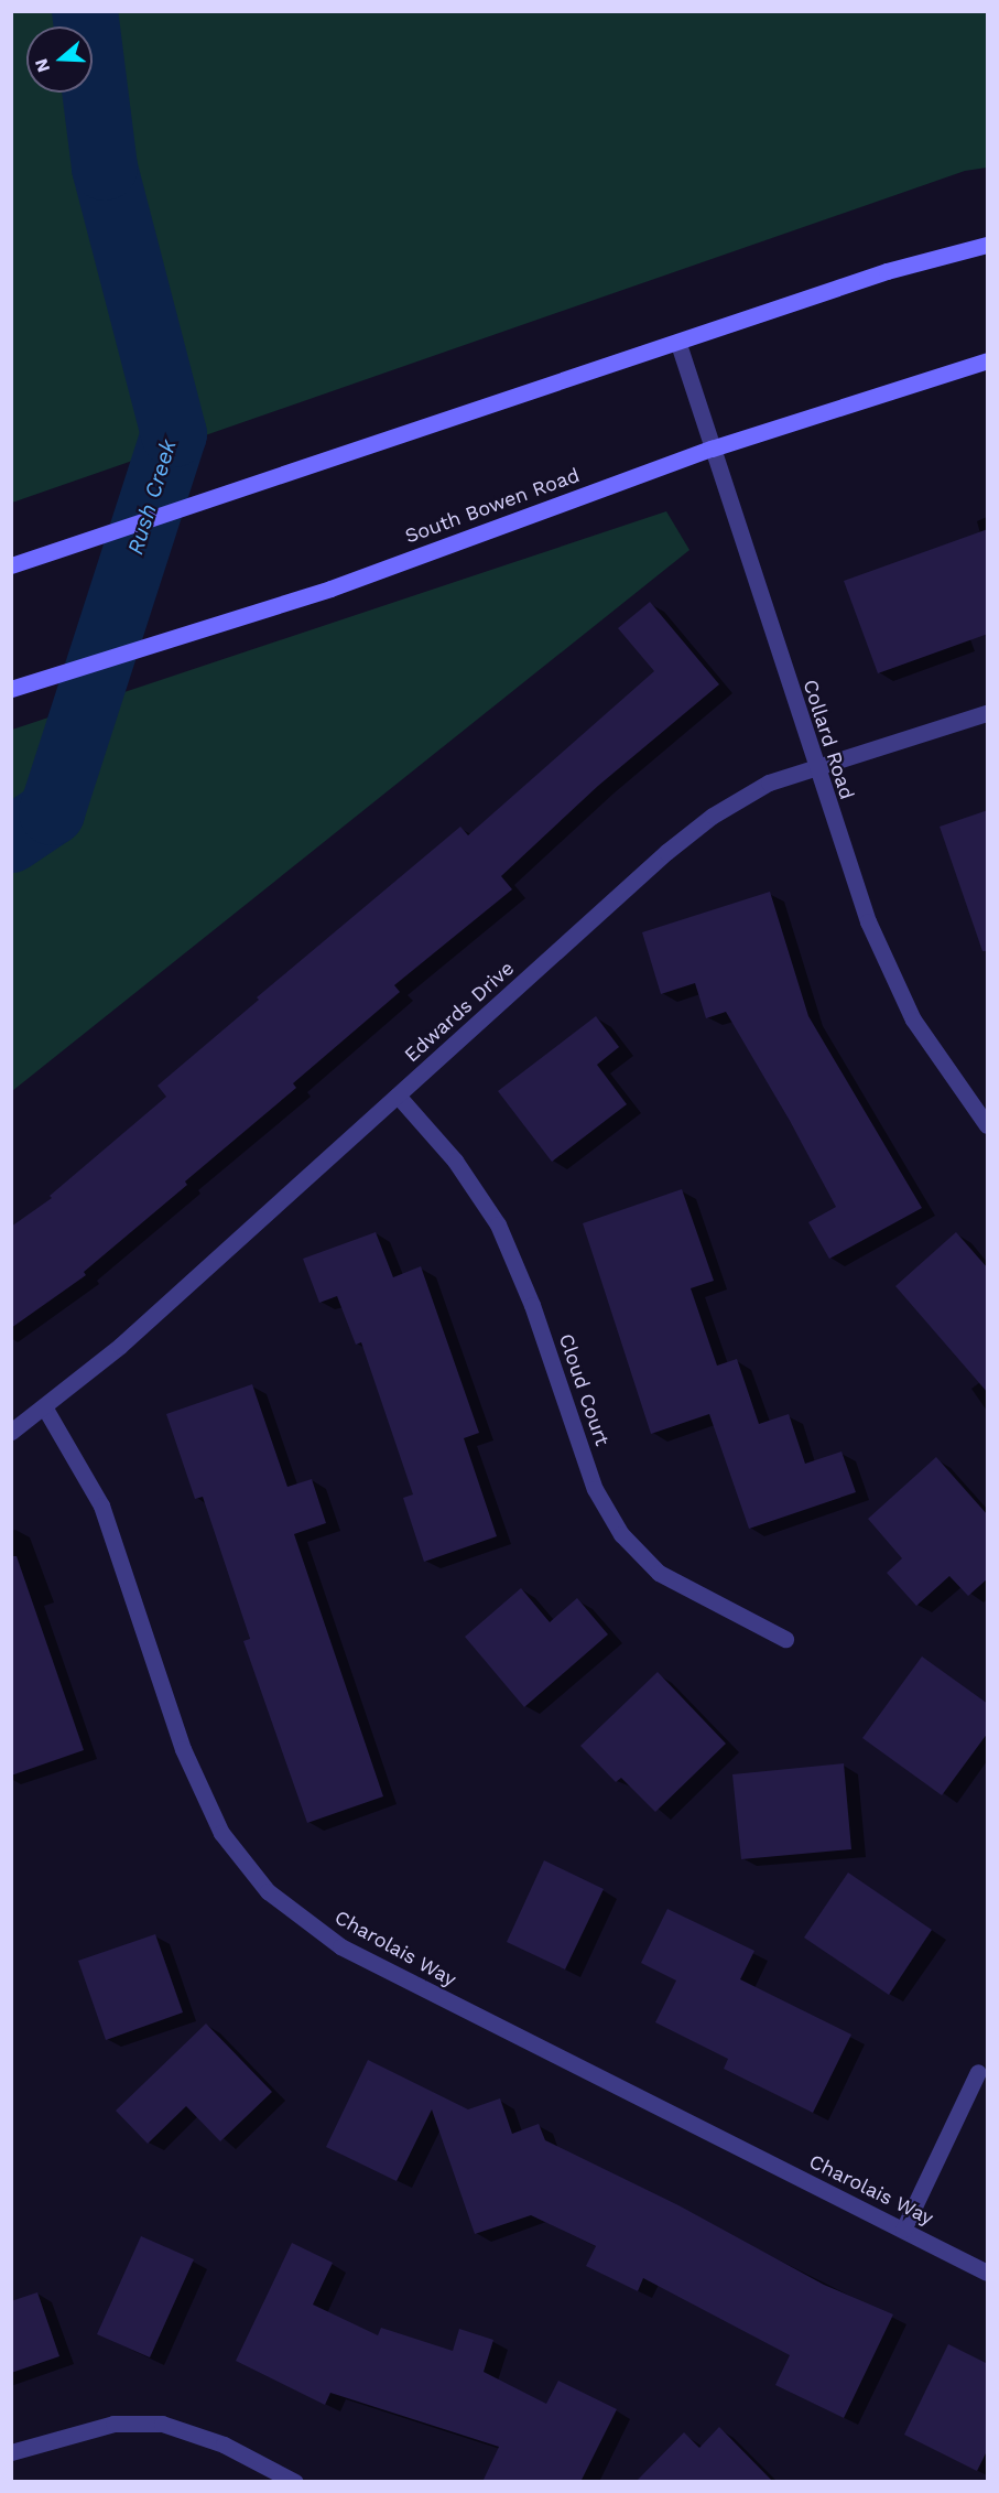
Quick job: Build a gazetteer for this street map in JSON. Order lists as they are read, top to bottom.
{
  "streets": {
    "main road": ["South Bowen Road"],
    "street": [
      "Collard Road",
      "Edwards Drive",
      "Cloud Court",
      "Charolais Way"
    ]
  },
  "crossings": [
    ["South Bowen Road", "Collard Road"],
    ["Collard Road", "Edwards Drive"],
    ["Edwards Drive", "Cloud Court"],
    ["Edwards Drive", "Charolais Way"]
  ],
  "water": ["Rush Creek"],
  "north": "left"
}
